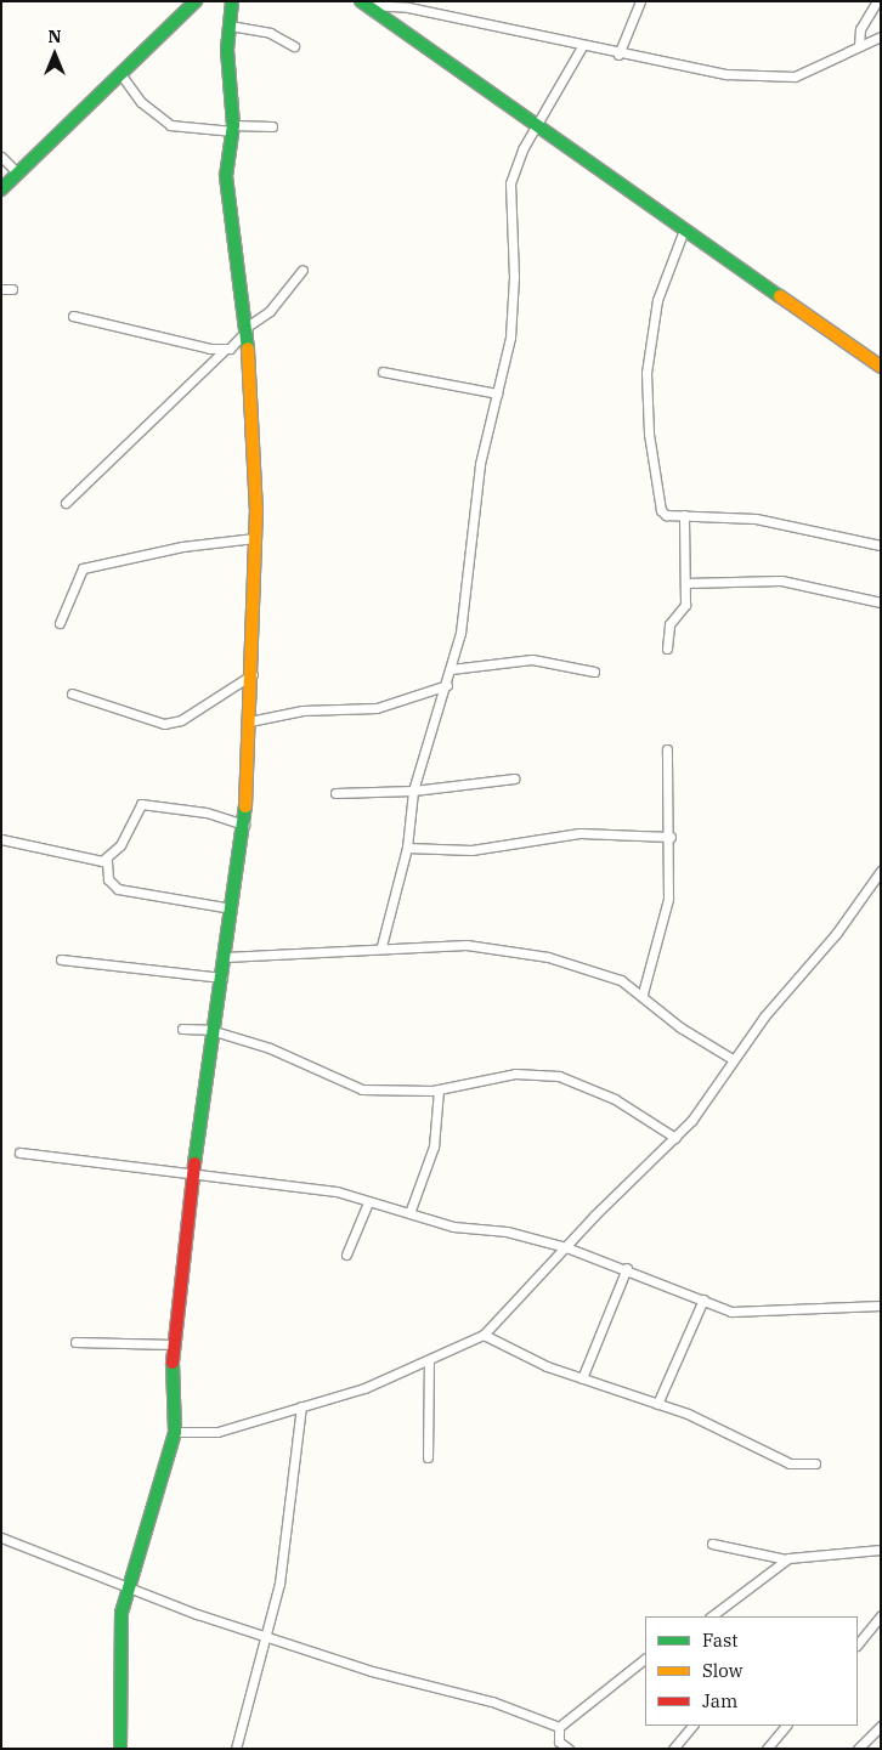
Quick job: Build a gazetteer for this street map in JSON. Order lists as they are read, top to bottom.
{
  "legend": ["Fast", "Slow", "Jam"],
  "north": "top"
}
